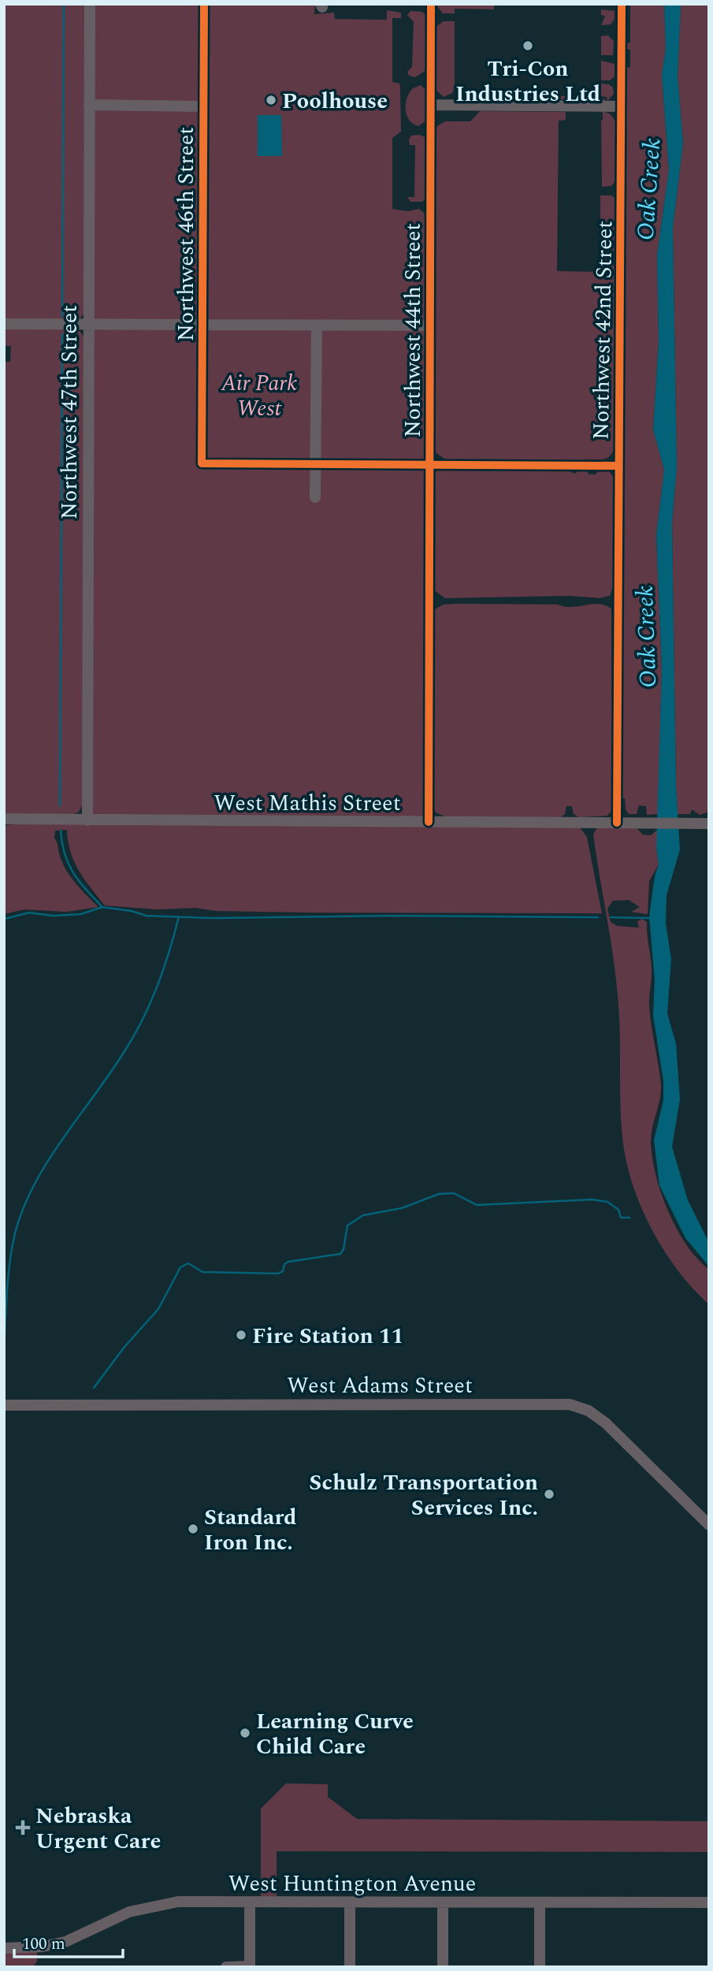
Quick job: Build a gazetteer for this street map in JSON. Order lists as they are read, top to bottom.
{
  "streets": {
    "street": [
      "Northwest 46th Street",
      "Northwest 44th Street",
      "Northwest 42nd Street",
      "Northwest 47th Street",
      "West Mathis Street",
      "West Adams Street",
      "West Huntington Avenue"
    ]
  },
  "crossings": [
    ["Northwest 44th Street", "West Mathis Street"],
    ["Northwest 42nd Street", "West Mathis Street"],
    ["Northwest 47th Street", "West Mathis Street"]
  ],
  "water": ["Oak Creek"],
  "parks": ["Air Park West"],
  "places": {
    "other": [
      "Tri-Con Industries Ltd",
      "Poolhouse",
      "Fire Station 11",
      "Schulz Transportation Services Inc.",
      "Standard Iron Inc.",
      "Learning Curve Child Care"
    ],
    "health": ["Nebraska Urgent Care"]
  },
  "scale_bar": "100 m"
}
